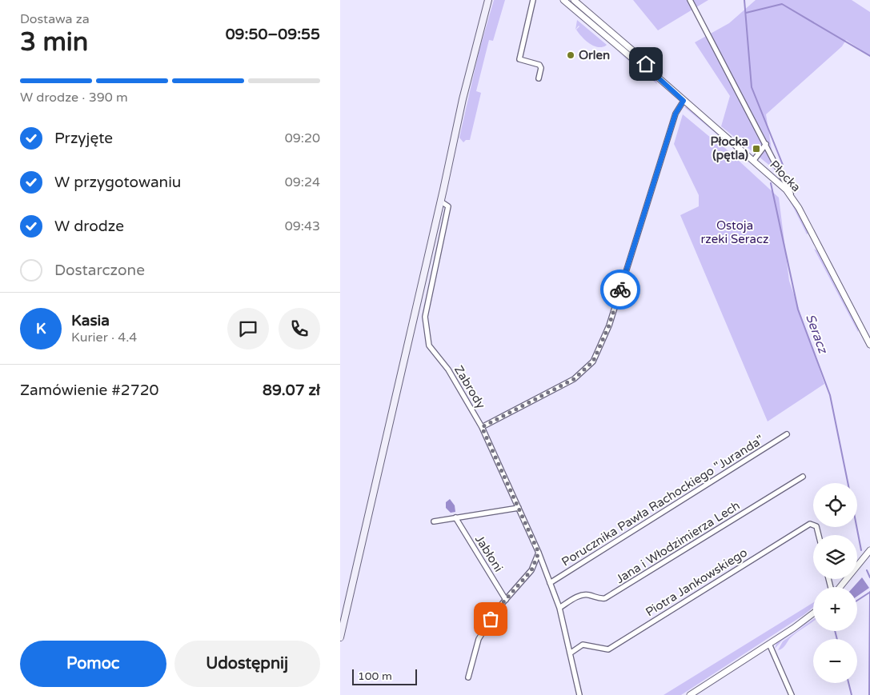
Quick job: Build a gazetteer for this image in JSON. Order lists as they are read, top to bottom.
{
  "streets": {
    "street": [
      "Płocka",
      "Zabrody",
      "Porucznika Pawła Rachockiego \"Juranda\"",
      "Jana i Włodzimierza Lech",
      "Jabłoni",
      "Piotra Jankowskiego"
    ]
  },
  "crossings": [
    ["Zabrody", "Porucznika Pawła Rachockiego \"Juranda\""],
    ["Zabrody", "Jana i Włodzimierza Lech"],
    ["Zabrody", "Piotra Jankowskiego"]
  ],
  "water": ["Seracz"],
  "parks": ["Ostoja rzeki Seracz"],
  "places": {
    "other": ["Orlen"],
    "transit": ["Płocka (pętla)"]
  },
  "scale_bar": "100 m",
  "page": {
    "heading": ["3 min", "Dostawa za", "09:50–09:55"],
    "panel": [
      "Kasia",
      "Kurier · 4.4",
      "Zamówienie #2720",
      "89.07 zł"
    ],
    "bar": "W drodze · 390 m",
    "list": [
      ["Przyjęte", "09:20"],
      ["W przygotowaniu", "09:24"],
      ["W drodze", "09:43"],
      "Dostarczone"
    ],
    "round": "K",
    "map_buttons": ["+", "−"],
    "buttons": ["Pomoc", "Udostępnij"],
    "scale": "100 m"
  }
}
